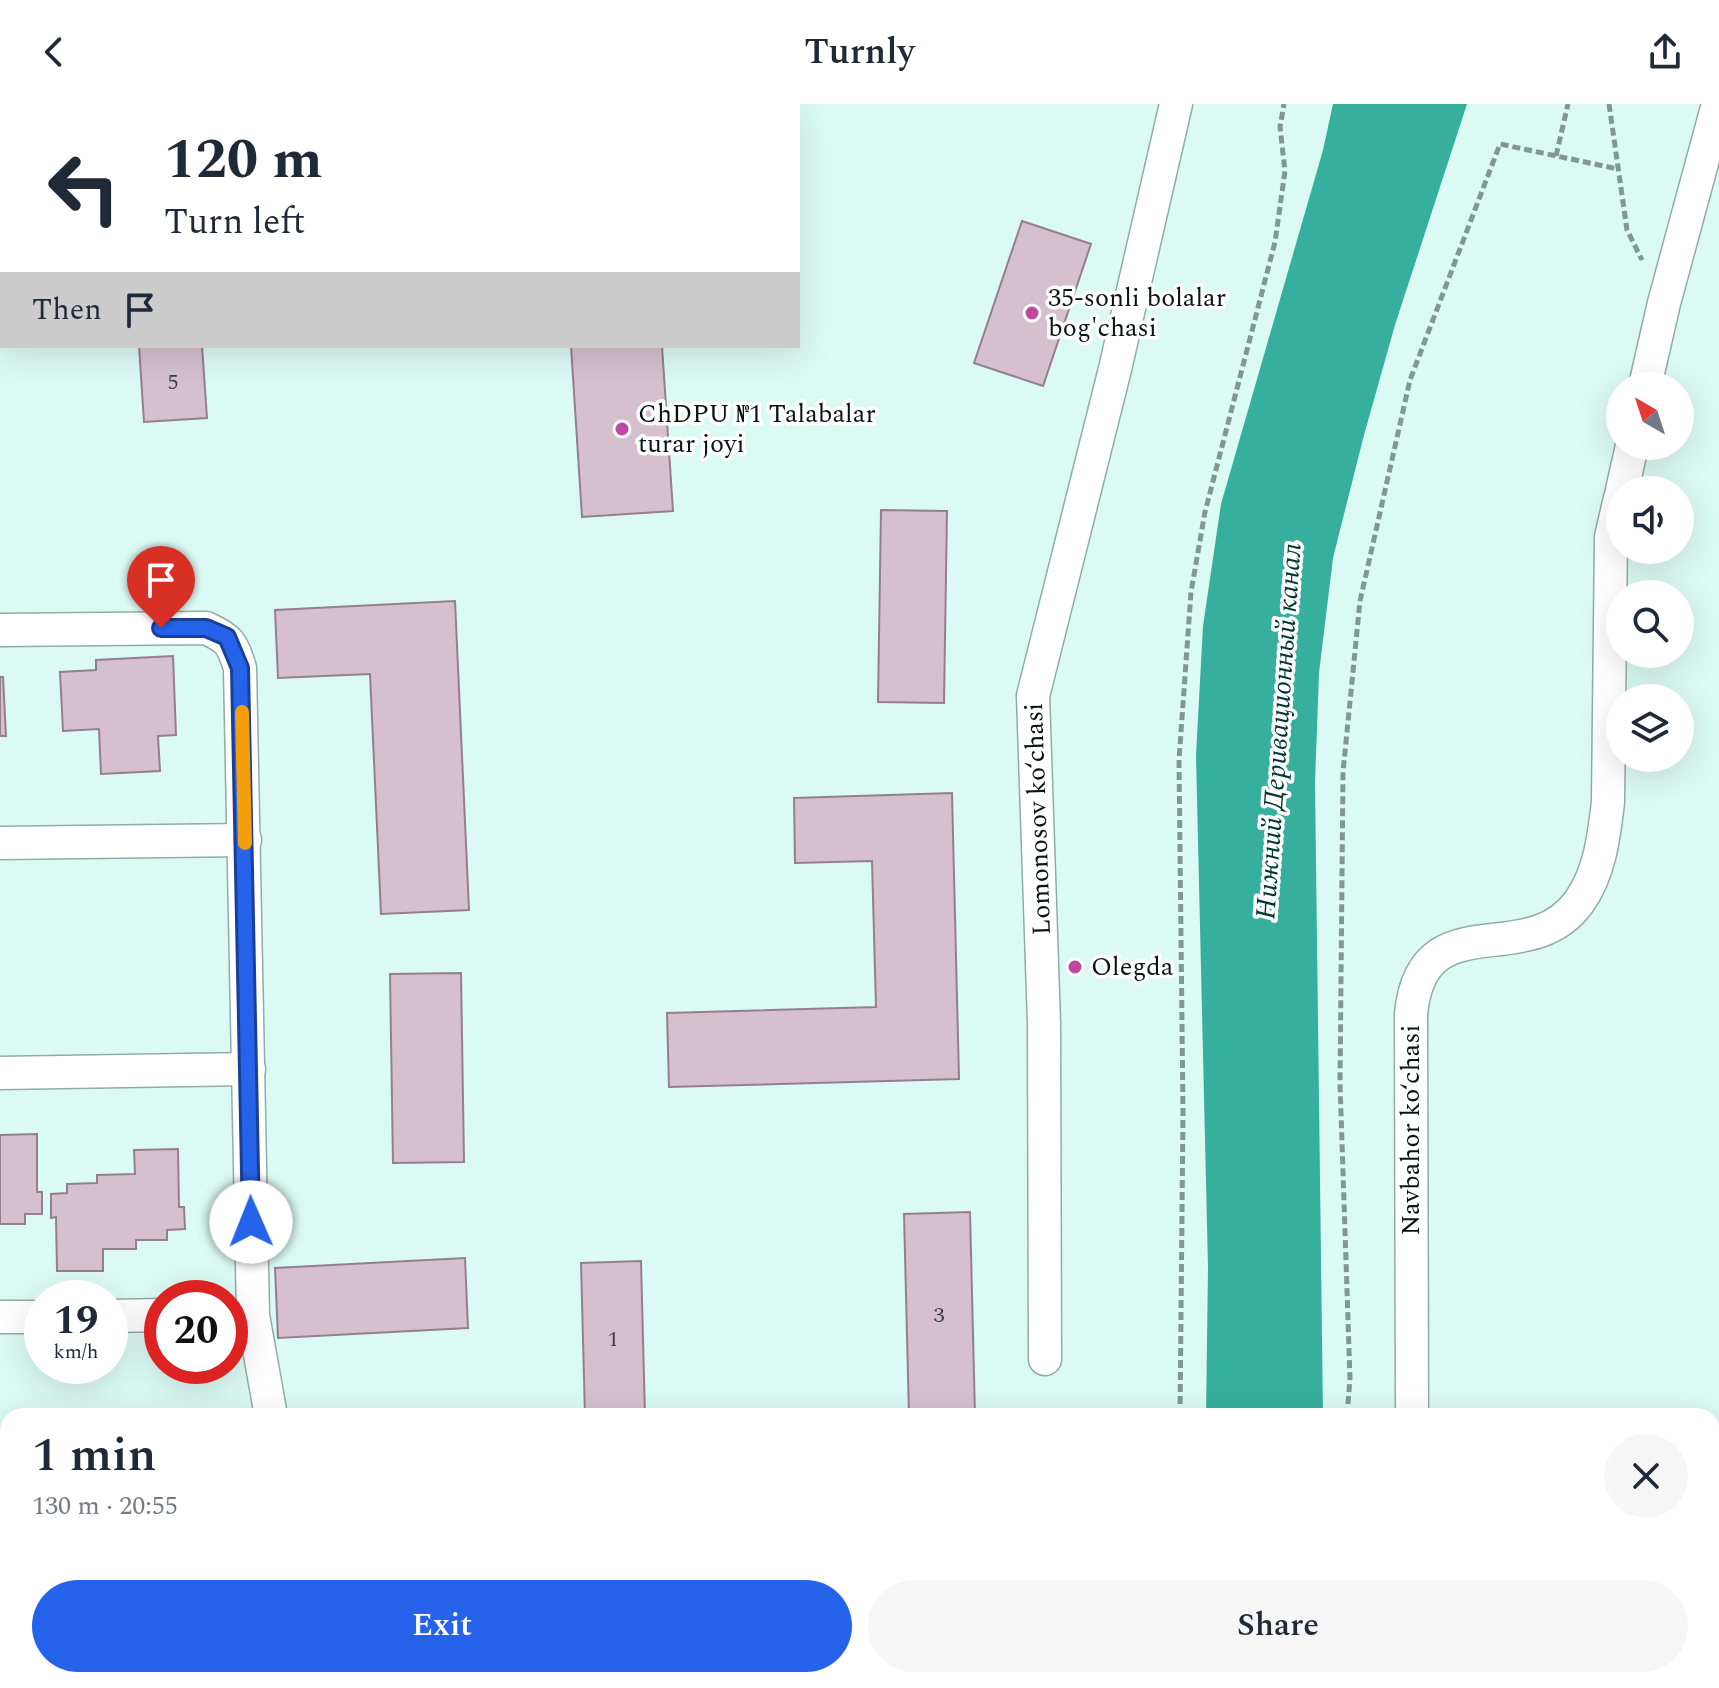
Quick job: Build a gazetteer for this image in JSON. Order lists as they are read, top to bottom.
{
  "streets": {
    "street": ["Lomonosov ko‘chasi", "Navbahor ko‘chasi"]
  },
  "water": ["Нижний Деривационный канал"],
  "places": ["35-sonli bolalar bog'chasi", "ChDPU №1 Talabalar turar joyi", "Olegda"],
  "house_numbers": ["5", "3", "1"],
  "north": "top left",
  "page": {
    "header": "Turnly",
    "turn": ["120 m", "Turn left"],
    "then": "Then",
    "speed": "19 km/h",
    "limit": "20",
    "heading": ["1 min", "130 m · 20:55"],
    "buttons": ["Exit", "Share"]
  }
}
